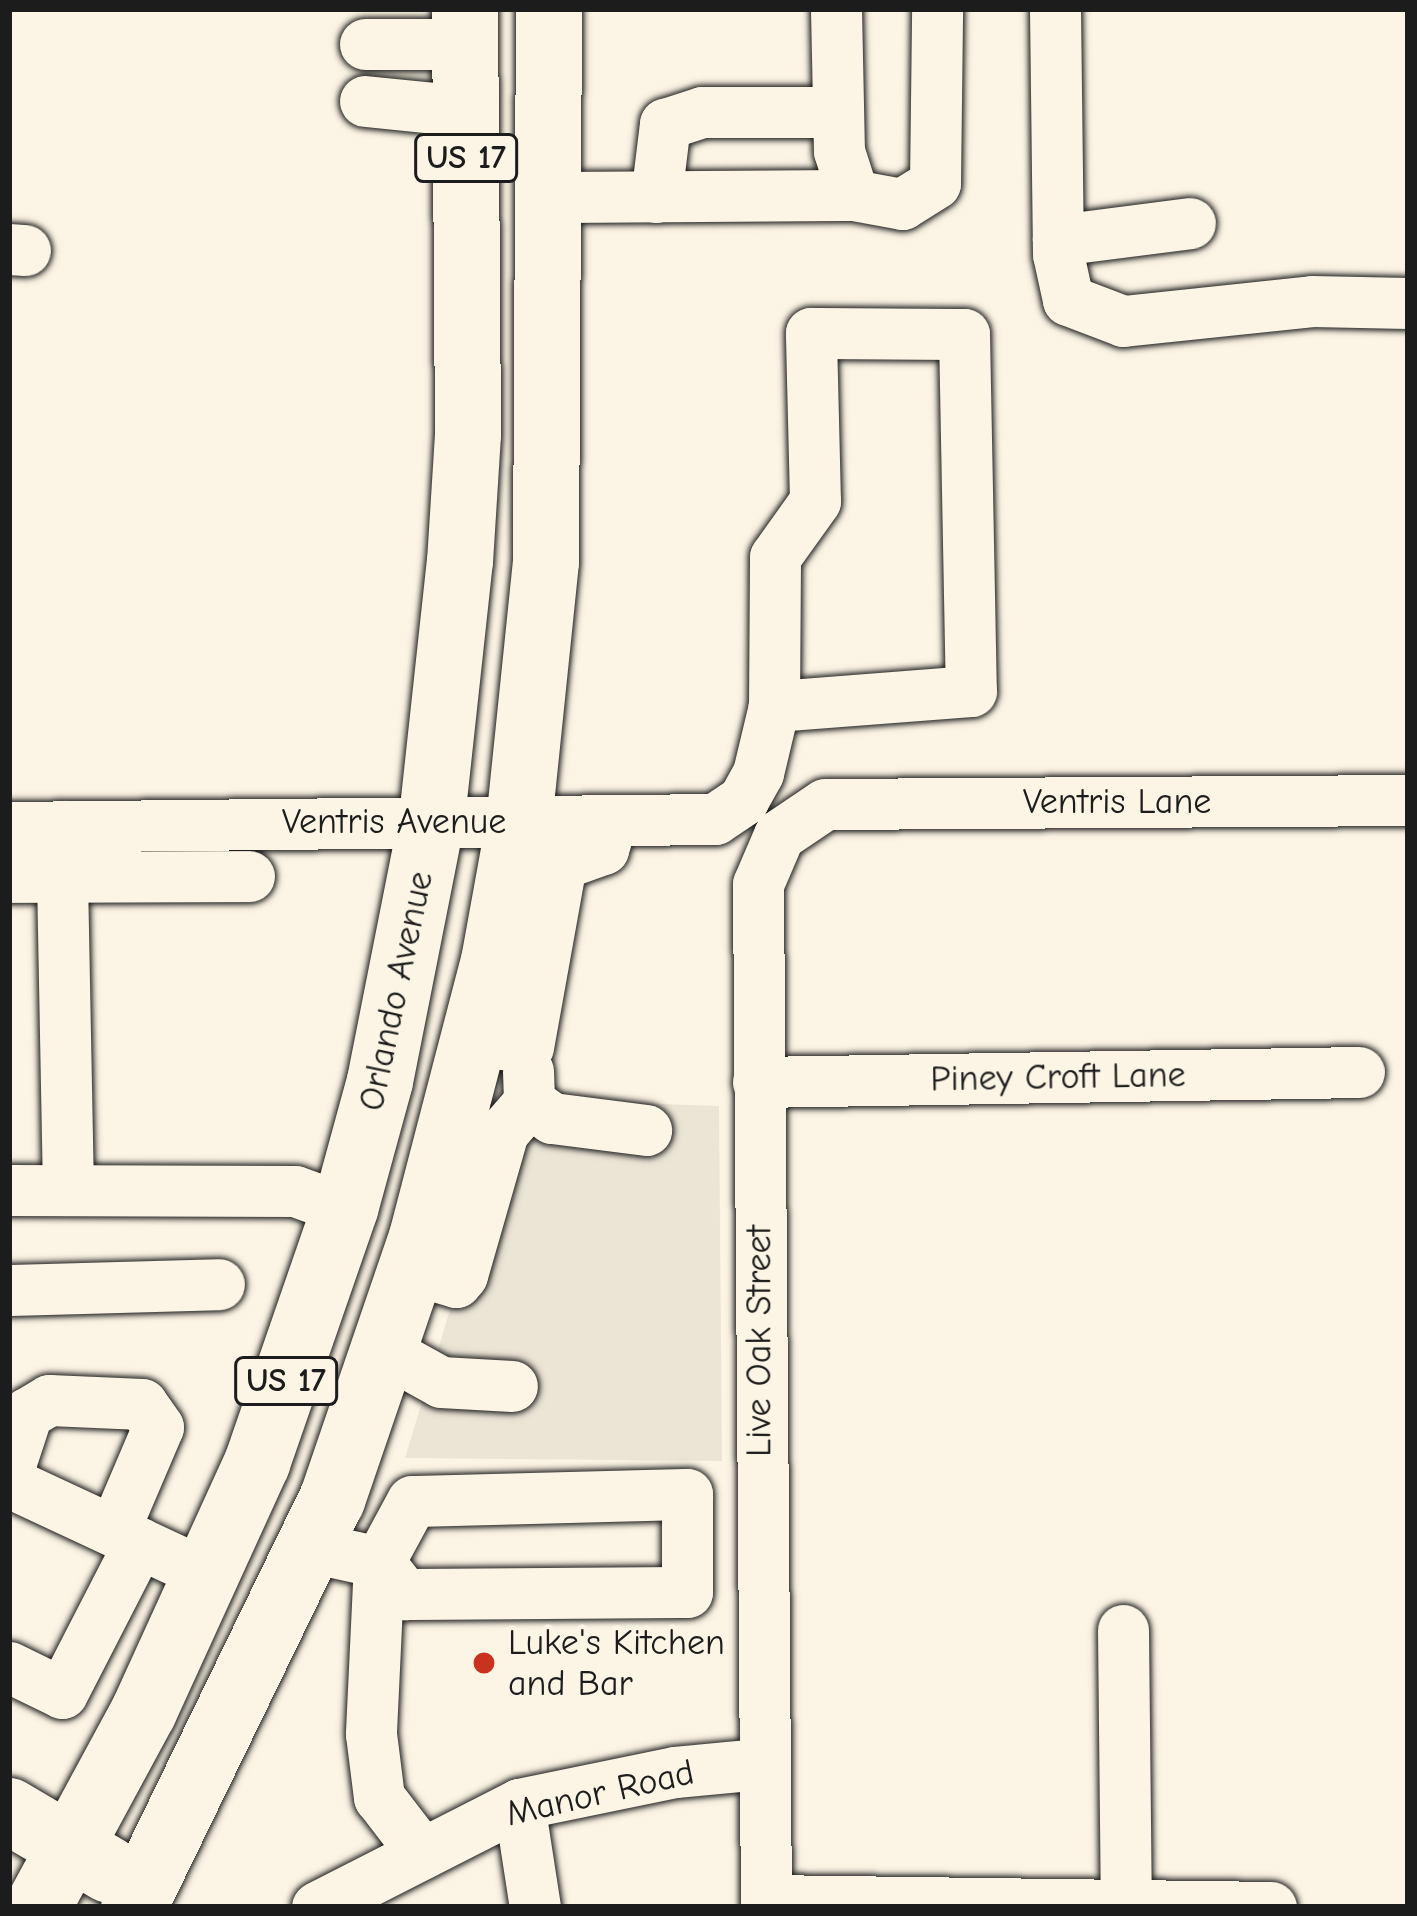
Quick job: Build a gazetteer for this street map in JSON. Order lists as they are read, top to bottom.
{
  "streets": {
    "main road": ["US 17", "Orlando Avenue"],
    "street": [
      "Ventris Lane",
      "Ventris Avenue",
      "Piney Croft Lane",
      "Live Oak Street",
      "Manor Road"
    ]
  },
  "crossings": [
    ["US 17", "Ventris Avenue"],
    ["Ventris Lane", "Live Oak Street"],
    ["Ventris Avenue", "Orlando Avenue"],
    ["Piney Croft Lane", "Live Oak Street"],
    ["Live Oak Street", "Manor Road"]
  ],
  "places": ["Luke's Kitchen and Bar"]
}
